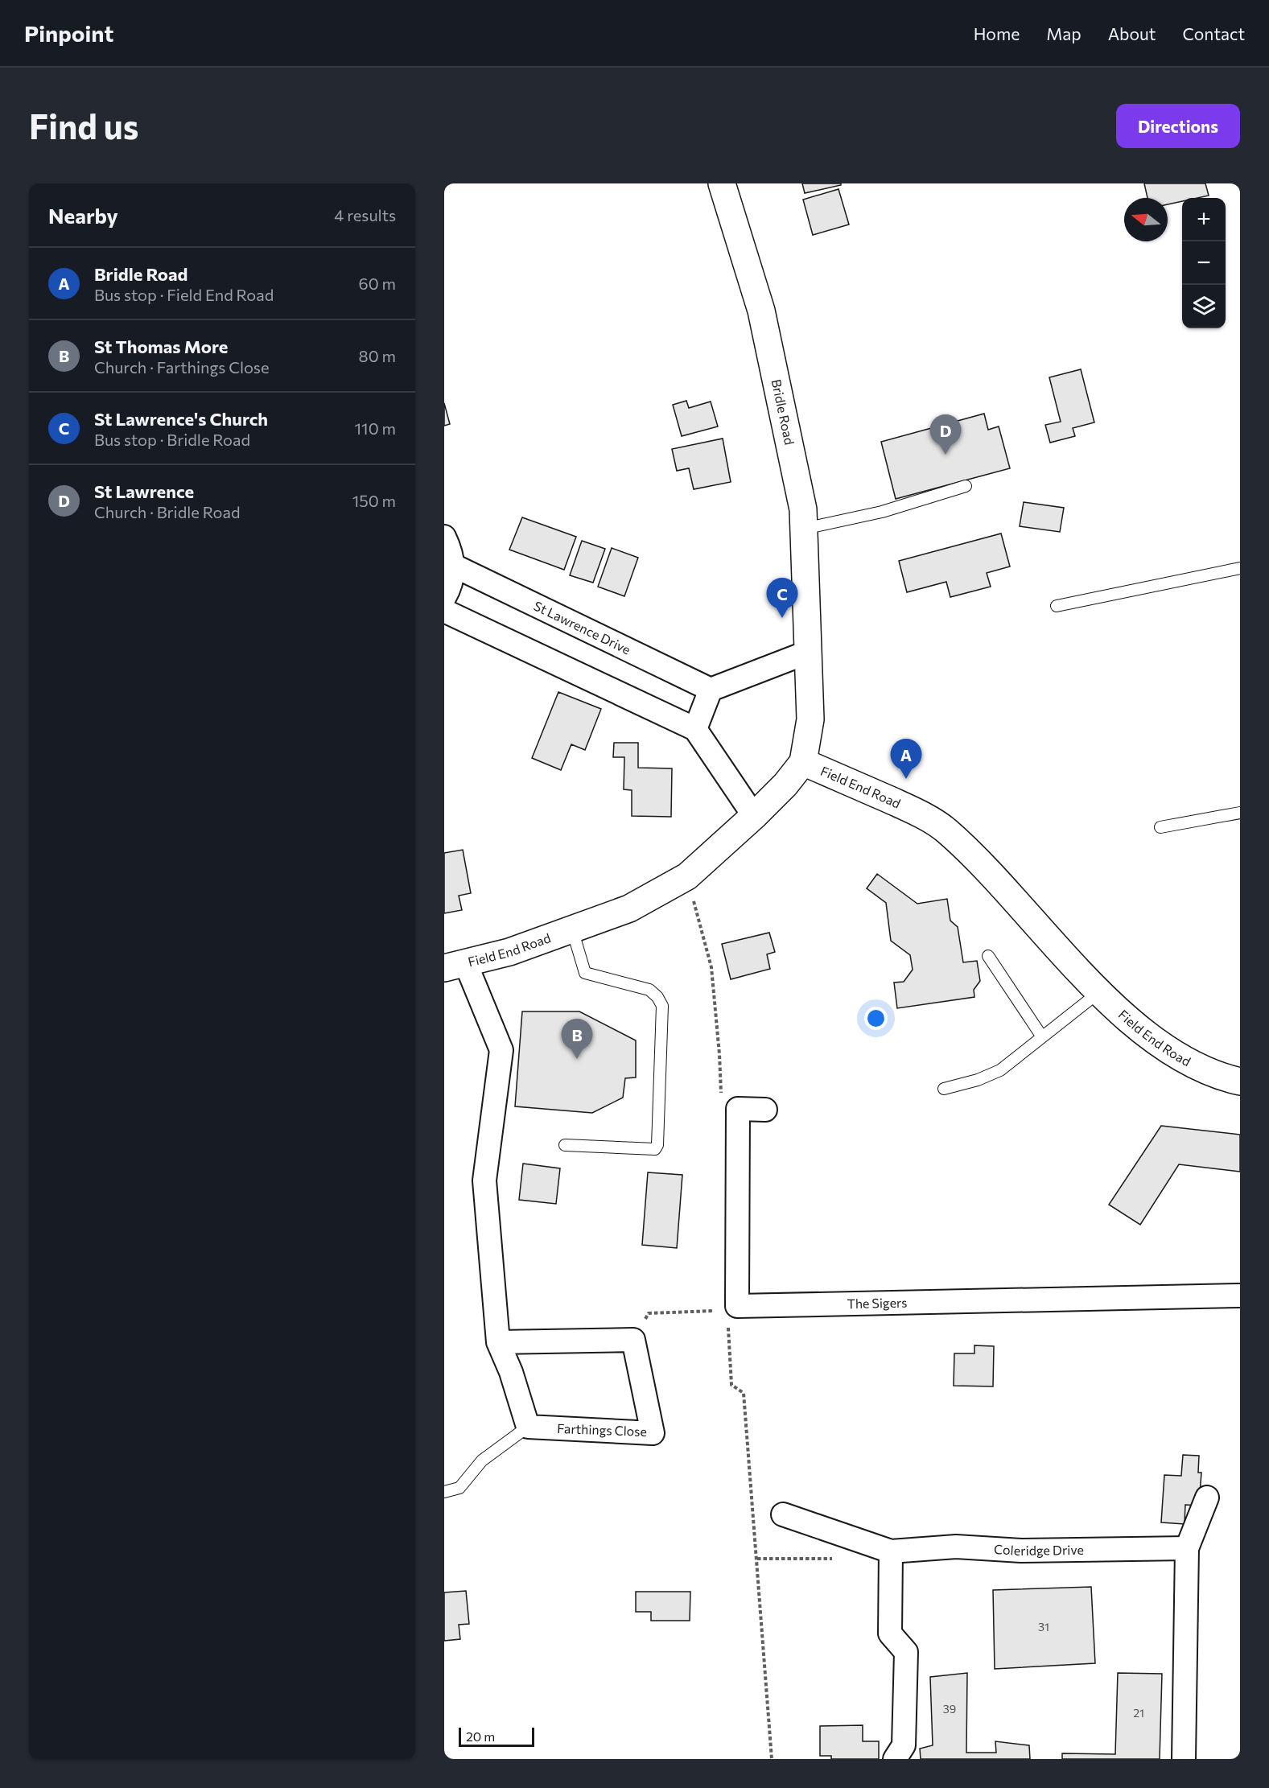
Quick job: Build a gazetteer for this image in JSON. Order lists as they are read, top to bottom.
{
  "streets": {
    "street": [
      "Bridle Road",
      "St Lawrence Drive",
      "Field End Road",
      "The Sigers",
      "Farthings Close",
      "Coleridge Drive"
    ]
  },
  "crossings": [
    ["Bridle Road", "Field End Road"]
  ],
  "house_numbers": ["31", "39", "21"],
  "scale_bar": "20 m",
  "north": "left",
  "page": {
    "header": "Pinpoint",
    "nav": [
      "Home",
      "Map",
      "About",
      "Contact"
    ],
    "buttons": "Directions",
    "title": "Find us",
    "heading": ["Nearby", "4 results"],
    "map_buttons": ["+", "−"],
    "list": [
      {
        "mark": "A",
        "name": "Bridle Road",
        "note": "Bus stop · Field End Road",
        "value": "60 m"
      },
      {
        "mark": "B",
        "name": "St Thomas More",
        "note": "Church · Farthings Close",
        "value": "80 m"
      },
      {
        "mark": "C",
        "name": "St Lawrence's Church",
        "note": "Bus stop · Bridle Road",
        "value": "110 m"
      },
      {
        "mark": "D",
        "name": "St Lawrence",
        "note": "Church · Bridle Road",
        "value": "150 m"
      }
    ],
    "pins": [
      "D",
      "C",
      "A",
      "B"
    ],
    "scale": "20 m"
  }
}
